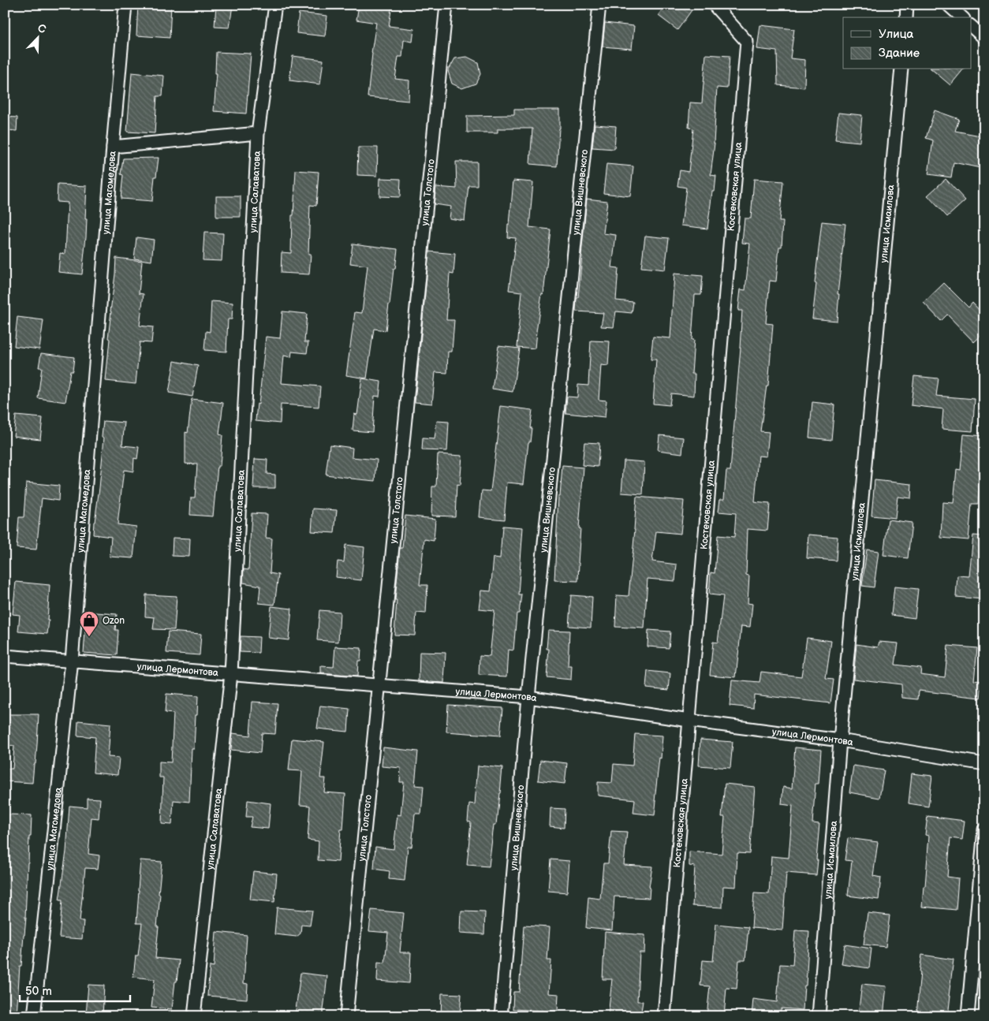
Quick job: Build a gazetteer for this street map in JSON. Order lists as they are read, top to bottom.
{
  "streets": {
    "street": [
      "Костековская улица",
      "улица Салаватова",
      "улица Магомедова",
      "улица Толстого",
      "улица Вишневского",
      "улица Исмаилова",
      "улица Лермонтова"
    ]
  },
  "crossings": [
    ["Костековская улица", "улица Лермонтова"],
    ["улица Салаватова", "улица Лермонтова"],
    ["улица Магомедова", "улица Лермонтова"],
    ["улица Толстого", "улица Лермонтова"],
    ["улица Вишневского", "улица Лермонтова"],
    ["улица Исмаилова", "улица Лермонтова"]
  ],
  "places": {
    "shop": ["Ozon"]
  },
  "legend": ["Улица", "Здание"],
  "scale_bar": "50 m",
  "north": "top right"
}
